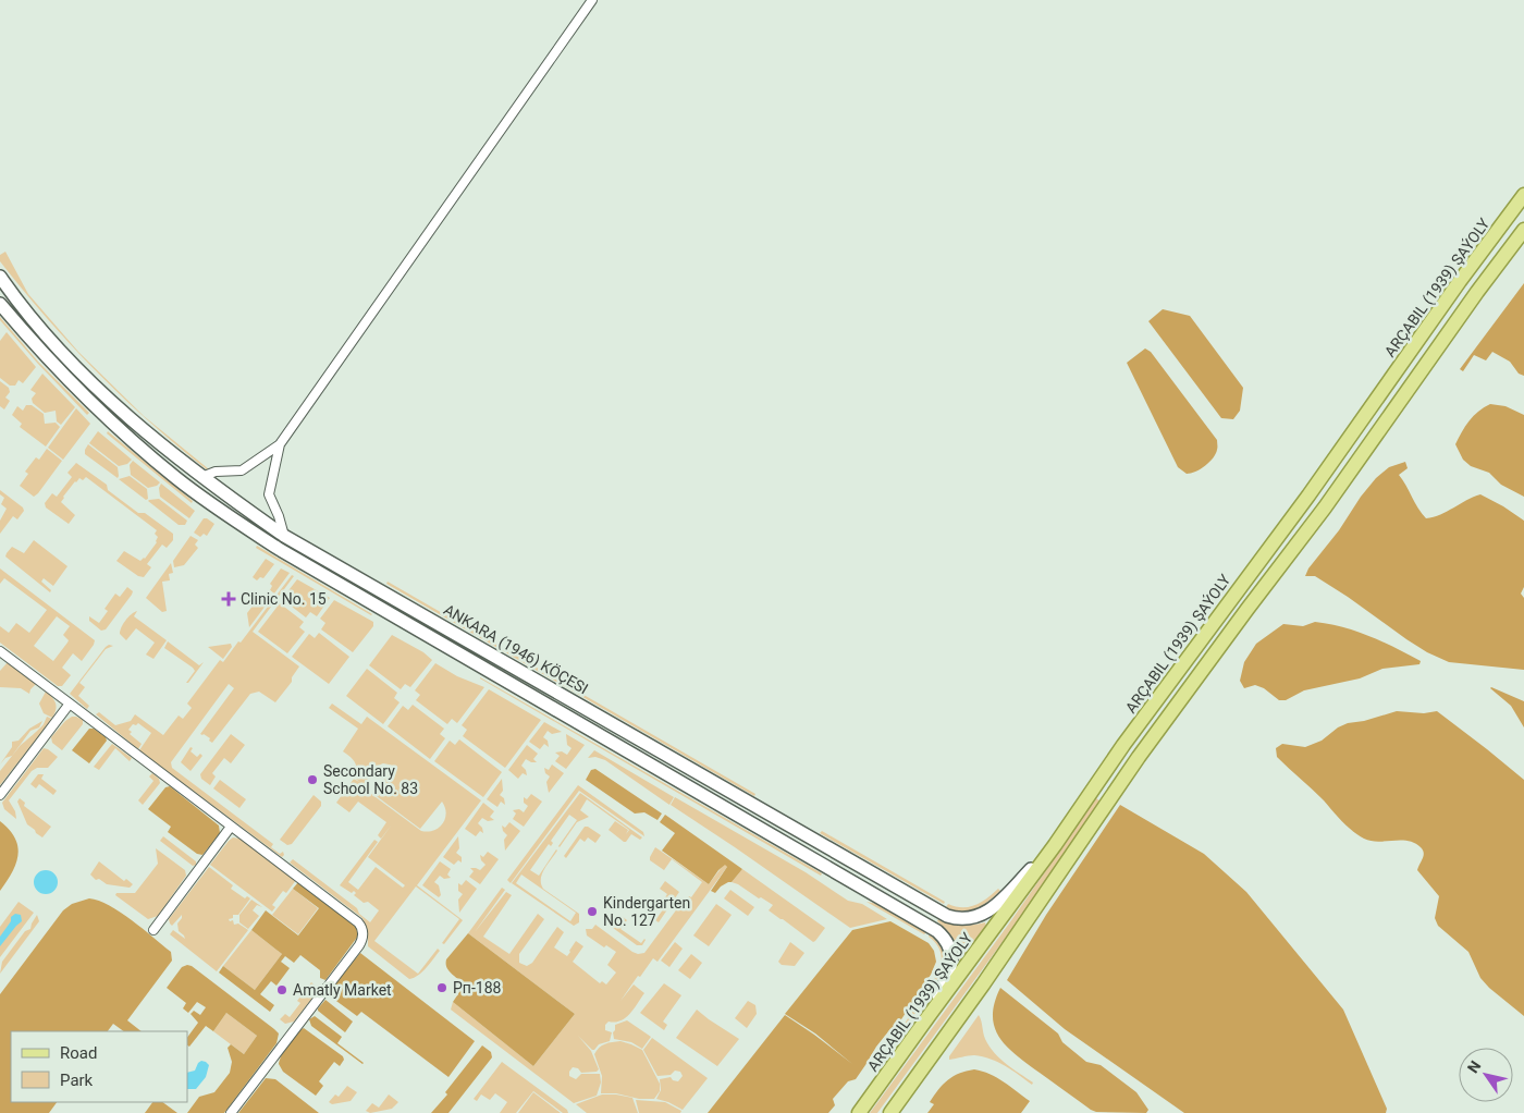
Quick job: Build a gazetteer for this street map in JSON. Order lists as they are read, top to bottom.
{
  "streets": {
    "main road": ["ARÇABIL (1939) ŞAÝOLY", "ANKARA (1946) KÖÇESI"]
  },
  "crossings": [
    ["ARÇABIL (1939) ŞAÝOLY", "ANKARA (1946) KÖÇESI"]
  ],
  "places": {
    "health": ["Clinic No. 15"],
    "other": [
      "Secondary School No. 83",
      "Kindergarten No. 127",
      "Рп-188",
      "Amatly Market"
    ]
  },
  "legend": ["Road", "Park"],
  "north": "top left"
}
